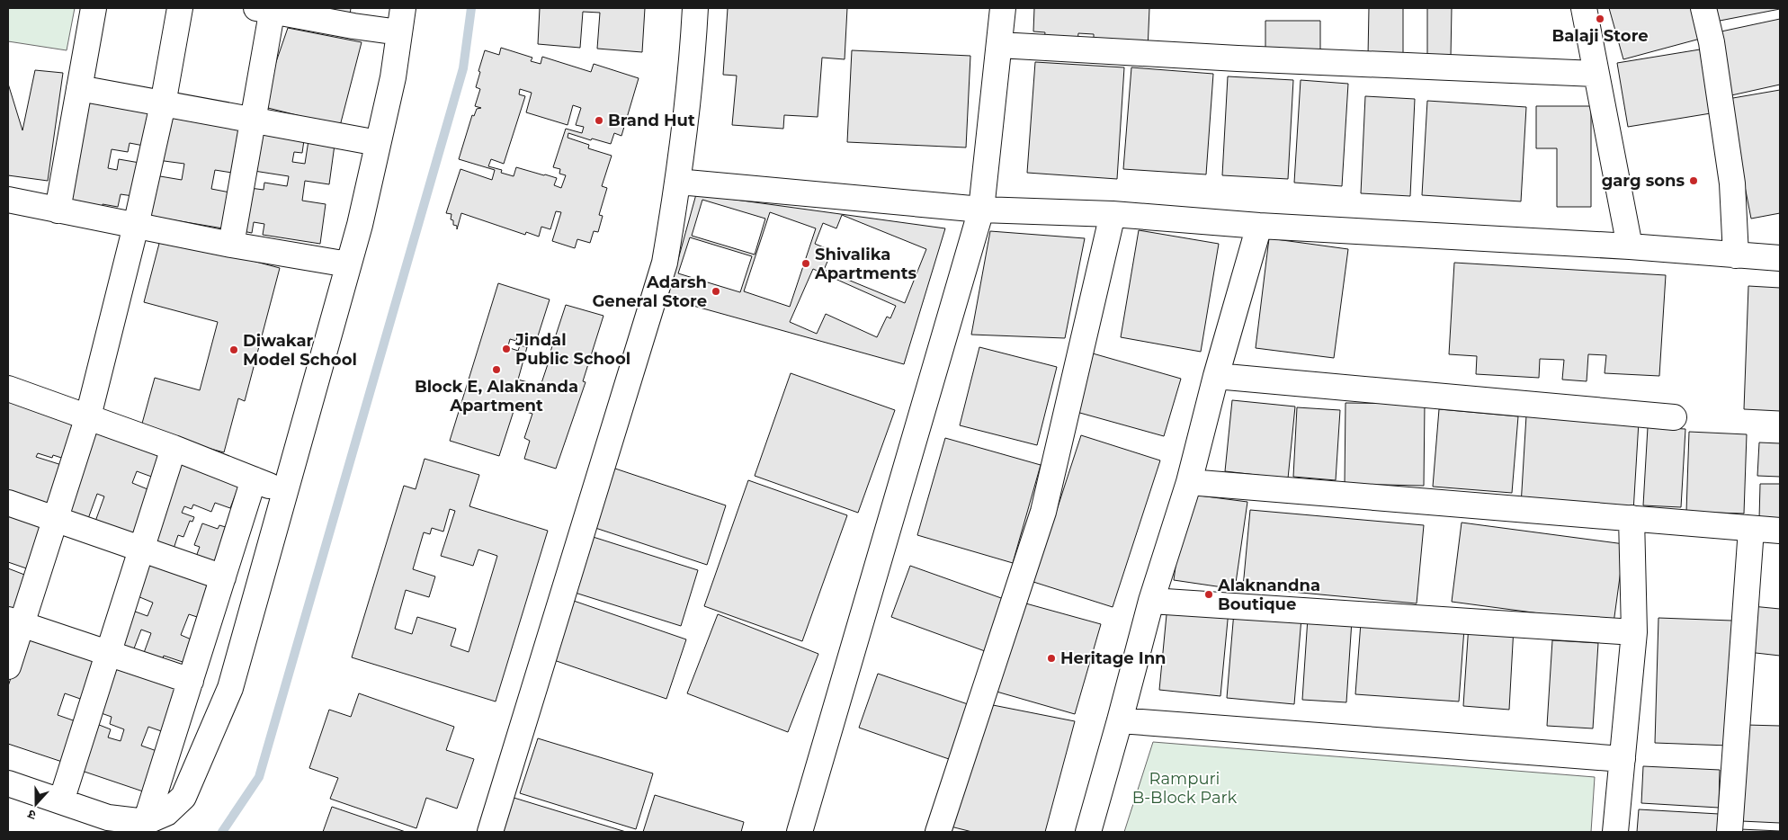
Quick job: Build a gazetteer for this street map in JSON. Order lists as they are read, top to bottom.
{
  "parks": ["Rampuri B-Block Park"],
  "places": [
    "Balaji Store",
    "Brand Hut",
    "garg sons",
    "Shivalika Apartments",
    "Adarsh General Store",
    "Jindal Public School",
    "Diwakar Model School",
    "Block E, Alaknanda Apartment",
    "Alaknandna Boutique",
    "Heritage Inn"
  ],
  "north": "bottom"
}
